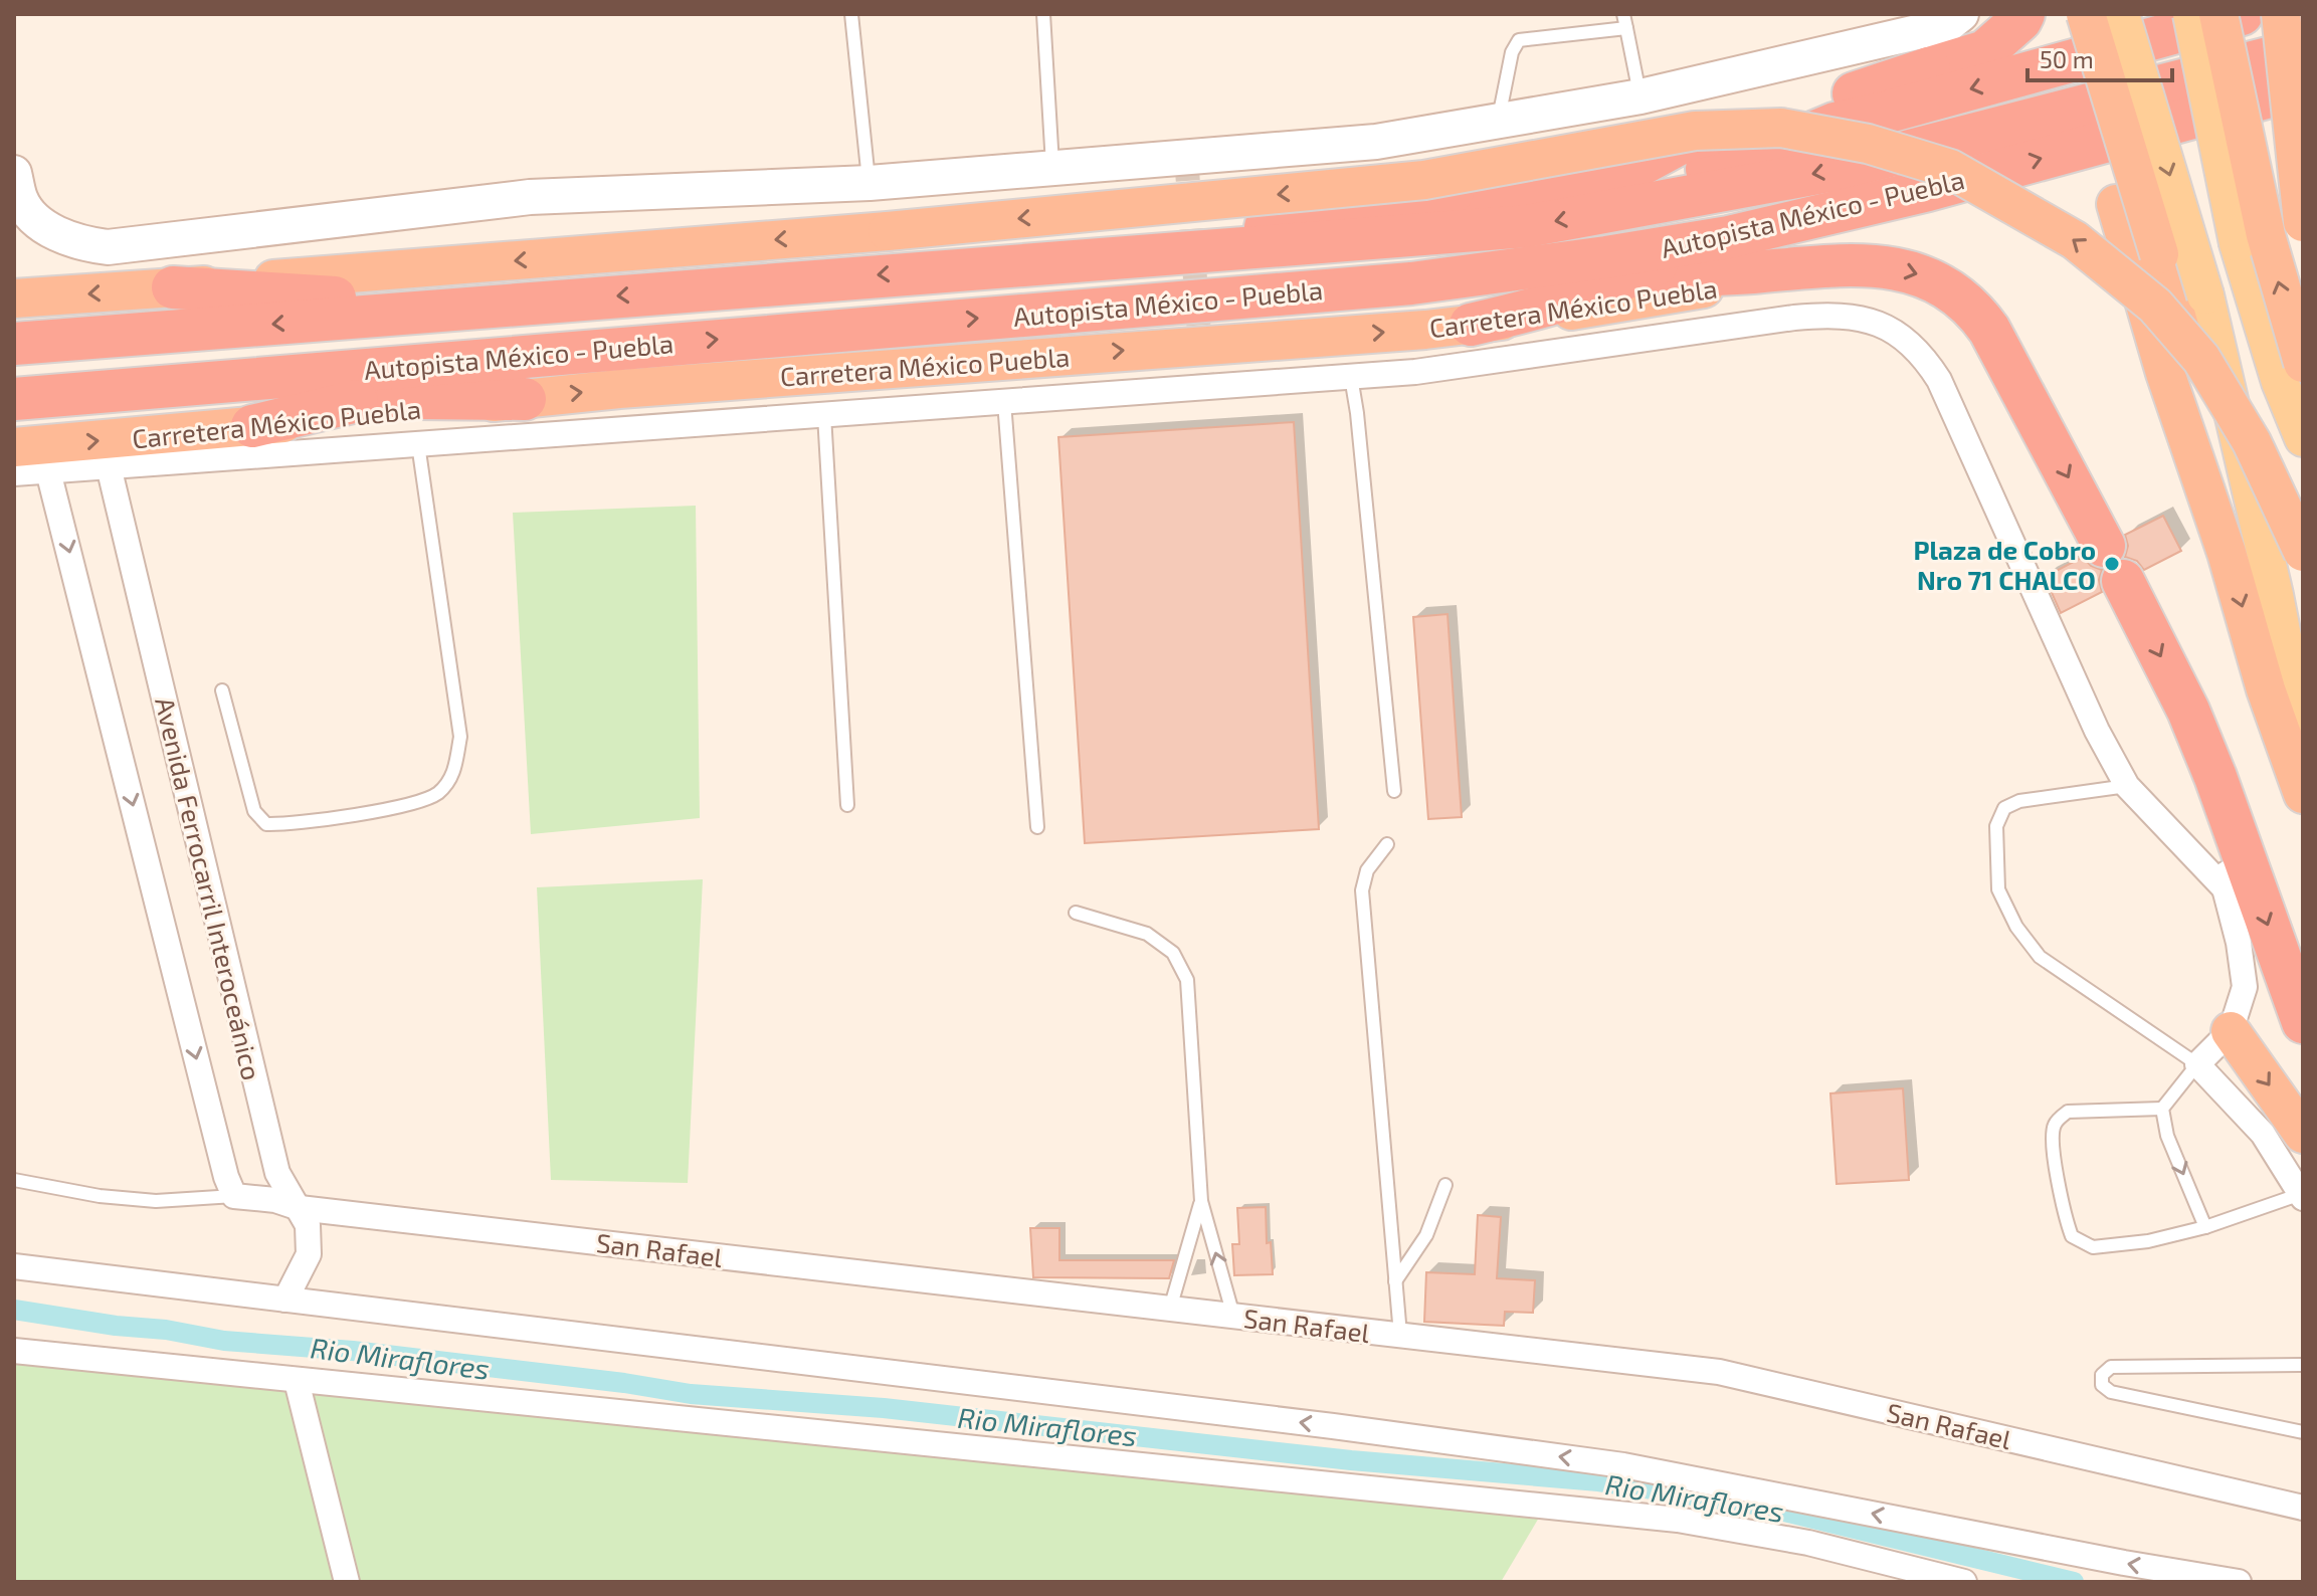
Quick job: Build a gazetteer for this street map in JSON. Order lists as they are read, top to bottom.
{
  "streets": {
    "highway": ["Autopista México - Puebla", "Carretera México Puebla"],
    "street": ["Avenida Ferrocarril Interoceánico", "San Rafael"]
  },
  "crossings": [
    ["Avenida Ferrocarril Interoceánico", "San Rafael"]
  ],
  "water": ["Rio Miraflores"],
  "places": ["Plaza de Cobro Nro 71 CHALCO"],
  "scale_bar": "50 m"
}
